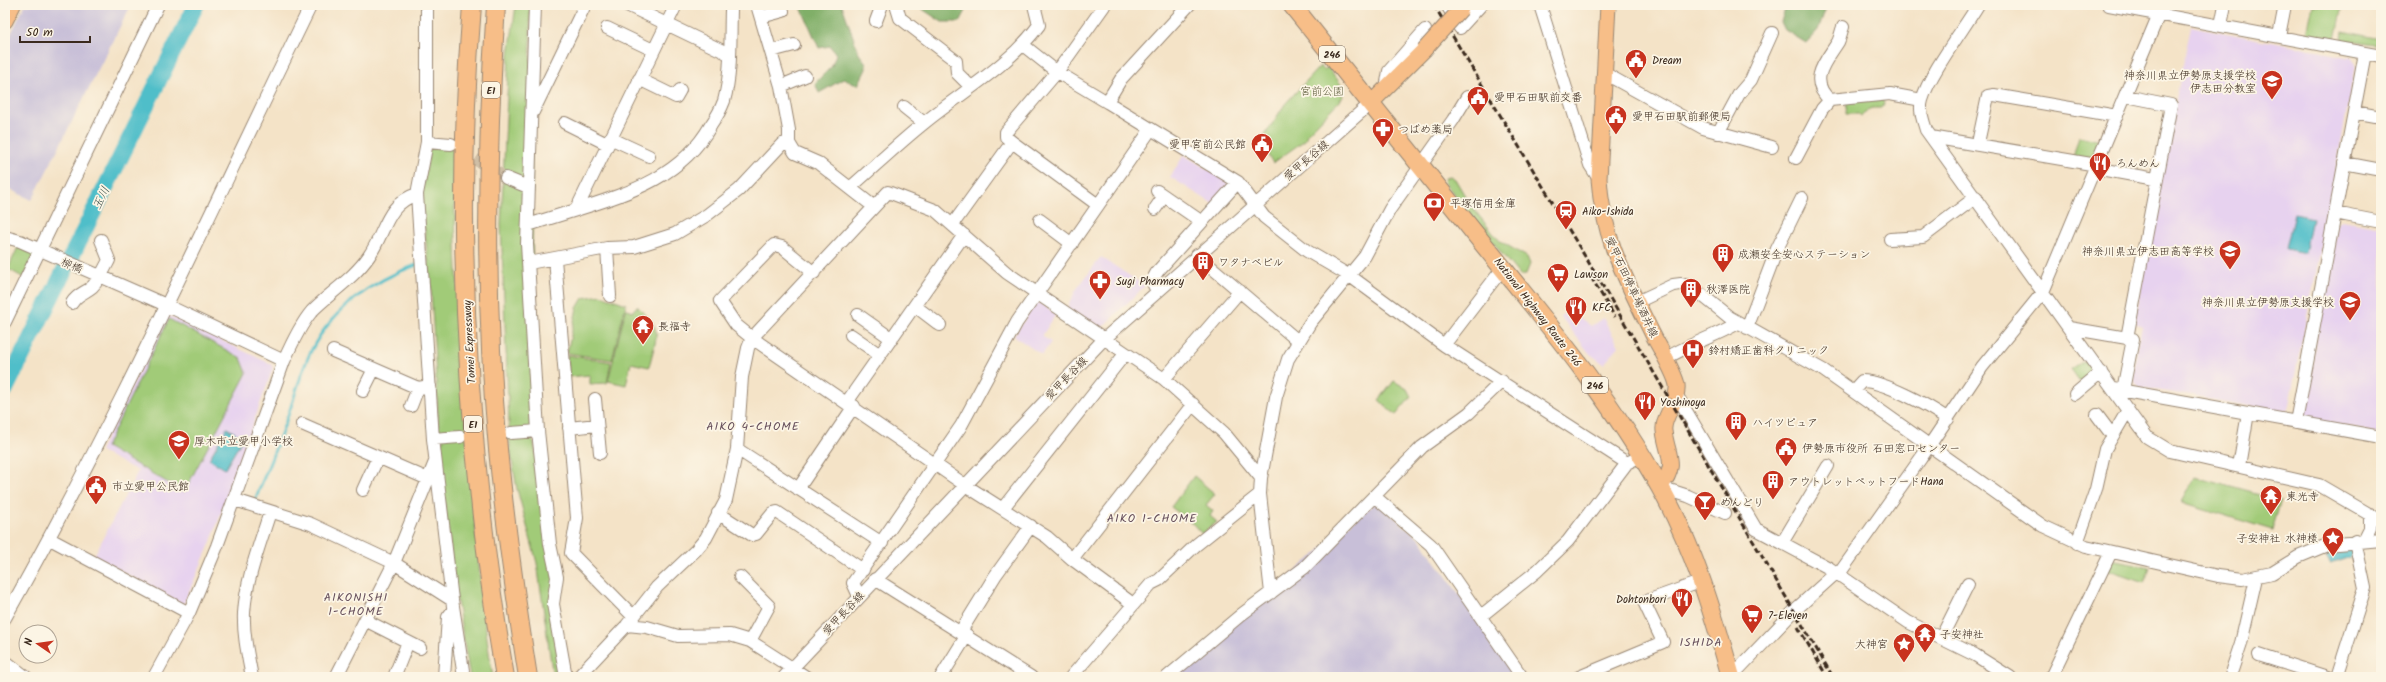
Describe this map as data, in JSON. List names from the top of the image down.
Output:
{
  "streets": {
    "highway": [
      "246",
      "E1",
      "National Highway Route 246",
      "Tomei Expressway"
    ],
    "main road": ["愛甲石田停車場酒井線"],
    "street": ["愛甲長谷線", "柳橋"]
  },
  "crossings": [
    ["愛甲長谷線", "National Highway Route 246"]
  ],
  "districts": [
    "AIKO 4-CHOME",
    "AIKO 1-CHOME",
    "AIKONISHI 1-CHOME",
    "ISHIDA"
  ],
  "water": ["玉川"],
  "parks": ["宮前公園"],
  "places": {
    "public building": [
      "Dream",
      "愛甲石田駅前交番",
      "愛甲石田駅前郵便局",
      "愛甲宮前公民館",
      "伊勢原市役所 石田窓口センター",
      "市立愛甲公民館"
    ],
    "school or university": [
      "神奈川県立伊勢原支援学校 伊志田分教室",
      "神奈川県立伊志田高等学校",
      "神奈川県立伊勢原支援学校",
      "厚木市立愛甲小学校"
    ],
    "pharmacy": ["つばめ薬局", "Sugi Pharmacy"],
    "restaurant": [
      "ろんめん",
      "KFC",
      "Yoshinoya",
      "Dohtonbori"
    ],
    "bank": ["平塚信用金庫"],
    "station": ["Aiko-Ishida"],
    "building": [
      "成瀬安全安心ステーション",
      "ワタナベビル",
      "秋澤医院",
      "ハイツピュア",
      "アウトレットペットフードHana"
    ],
    "supermarket": ["Lawson", "7-Eleven"],
    "temple": ["長福寺", "東光寺", "子安神社"],
    "hospital": ["鈴村矯正歯科クリニック"],
    "bar": ["めんどり"],
    "place": ["子安神社 水神様", "大神宮"]
  },
  "scale_bar": "50 m",
  "north": "left"
}
